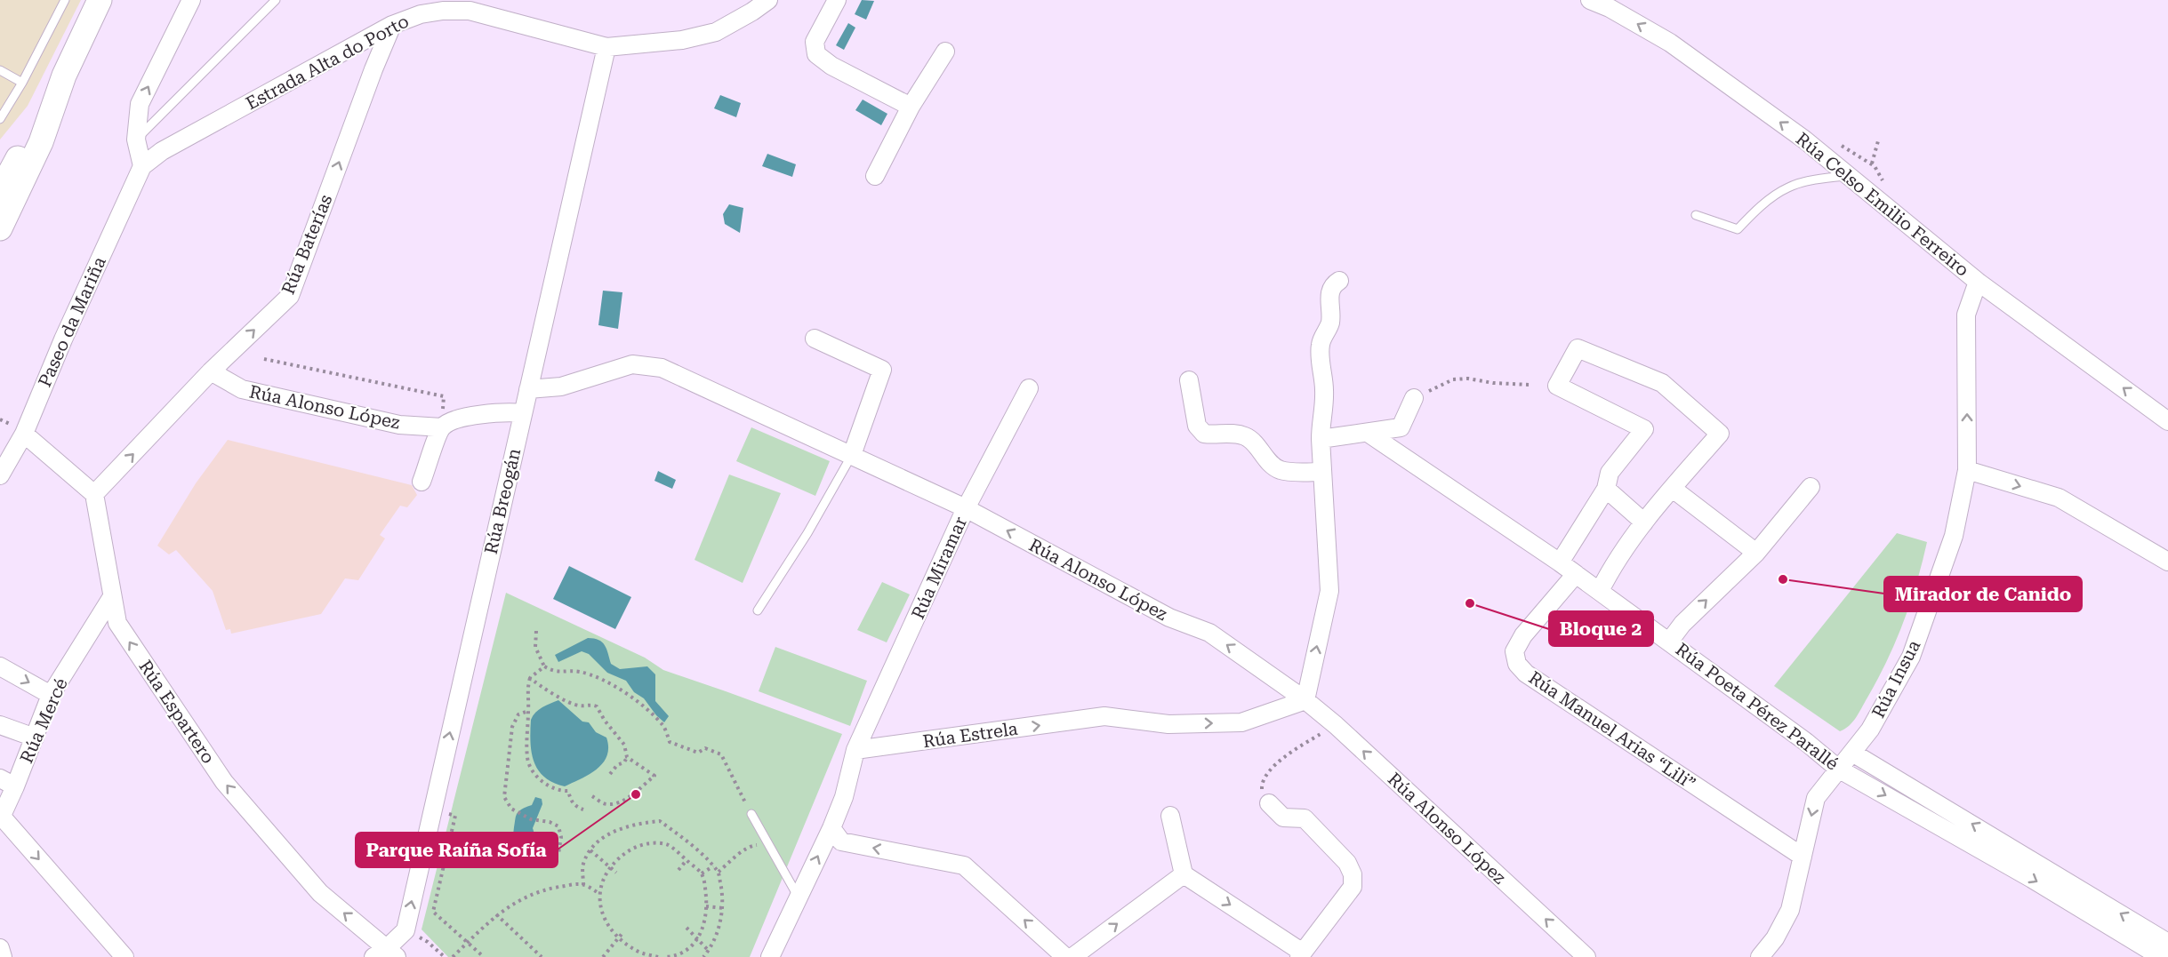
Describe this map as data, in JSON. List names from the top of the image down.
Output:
{
  "streets": {
    "street": [
      "Estrada Alta do Porto",
      "Rúa Celso Emilio Ferreiro",
      "Rúa Baterías",
      "Paseo da Mariña",
      "Rúa Alonso López",
      "Rúa Breogán",
      "Rúa Miramar",
      "Rúa Insua",
      "Rúa Poeta Pérez Parallé",
      "Rúa Espartero",
      "Rúa Mercé",
      "Rúa Manuel Arias “Lili”",
      "Rúa Estrela"
    ]
  },
  "crossings": [
    ["Estrada Alta do Porto", "Rúa Baterías"],
    ["Estrada Alta do Porto", "Paseo da Mariña"],
    ["Estrada Alta do Porto", "Rúa Breogán"],
    ["Rúa Celso Emilio Ferreiro", "Rúa Insua"],
    ["Rúa Baterías", "Rúa Alonso López"],
    ["Rúa Baterías", "Rúa Espartero"],
    ["Rúa Alonso López", "Rúa Breogán"],
    ["Rúa Alonso López", "Rúa Miramar"],
    ["Rúa Alonso López", "Rúa Estrela"],
    ["Rúa Breogán", "Rúa Espartero"],
    ["Rúa Miramar", "Rúa Estrela"],
    ["Rúa Insua", "Rúa Poeta Pérez Parallé"],
    ["Rúa Insua", "Rúa Manuel Arias “Lili”"],
    ["Rúa Poeta Pérez Parallé", "Rúa Manuel Arias “Lili”"],
    ["Rúa Espartero", "Rúa Mercé"]
  ],
  "one_way": [
    "Rúa Celso Emilio Ferreiro",
    "Rúa Baterías",
    "Rúa Alonso López",
    "Rúa Breogán",
    "Rúa Espartero",
    "Rúa Estrela"
  ],
  "places": ["Mirador de Canido", "Bloque 2", "Parque Raíña Sofía"]
}
